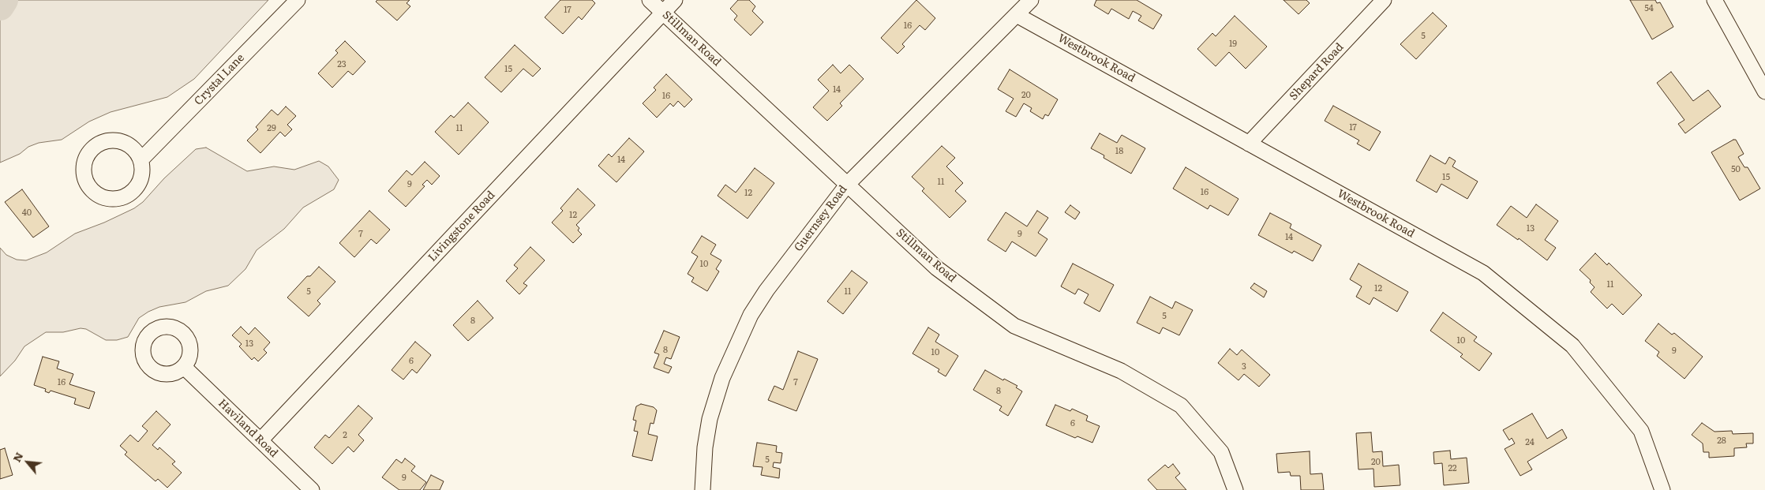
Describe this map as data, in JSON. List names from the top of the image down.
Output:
{
  "streets": {
    "street": [
      "Stillman Road",
      "Westbrook Road",
      "Shepard Road",
      "Crystal Lane",
      "Guernsey Road",
      "Livingstone Road",
      "Haviland Road"
    ]
  },
  "crossings": [
    ["Stillman Road", "Guernsey Road"],
    ["Stillman Road", "Livingstone Road"],
    ["Westbrook Road", "Shepard Road"],
    ["Westbrook Road", "Guernsey Road"],
    ["Livingstone Road", "Haviland Road"]
  ],
  "house_numbers": [
    "54",
    "17",
    "16",
    "5",
    "19",
    "23",
    "15",
    "14",
    "20",
    "16",
    "17",
    "29",
    "11",
    "18",
    "14",
    "50",
    "15",
    "11",
    "9",
    "16",
    "12",
    "40",
    "12",
    "13",
    "7",
    "9",
    "14",
    "10",
    "11",
    "12",
    "5",
    "11",
    "5",
    "8",
    "10",
    "13",
    "8",
    "9",
    "10",
    "6",
    "3",
    "16",
    "7",
    "8",
    "6",
    "2",
    "28",
    "24",
    "5",
    "20",
    "22",
    "9"
  ],
  "north": "top left"
}
